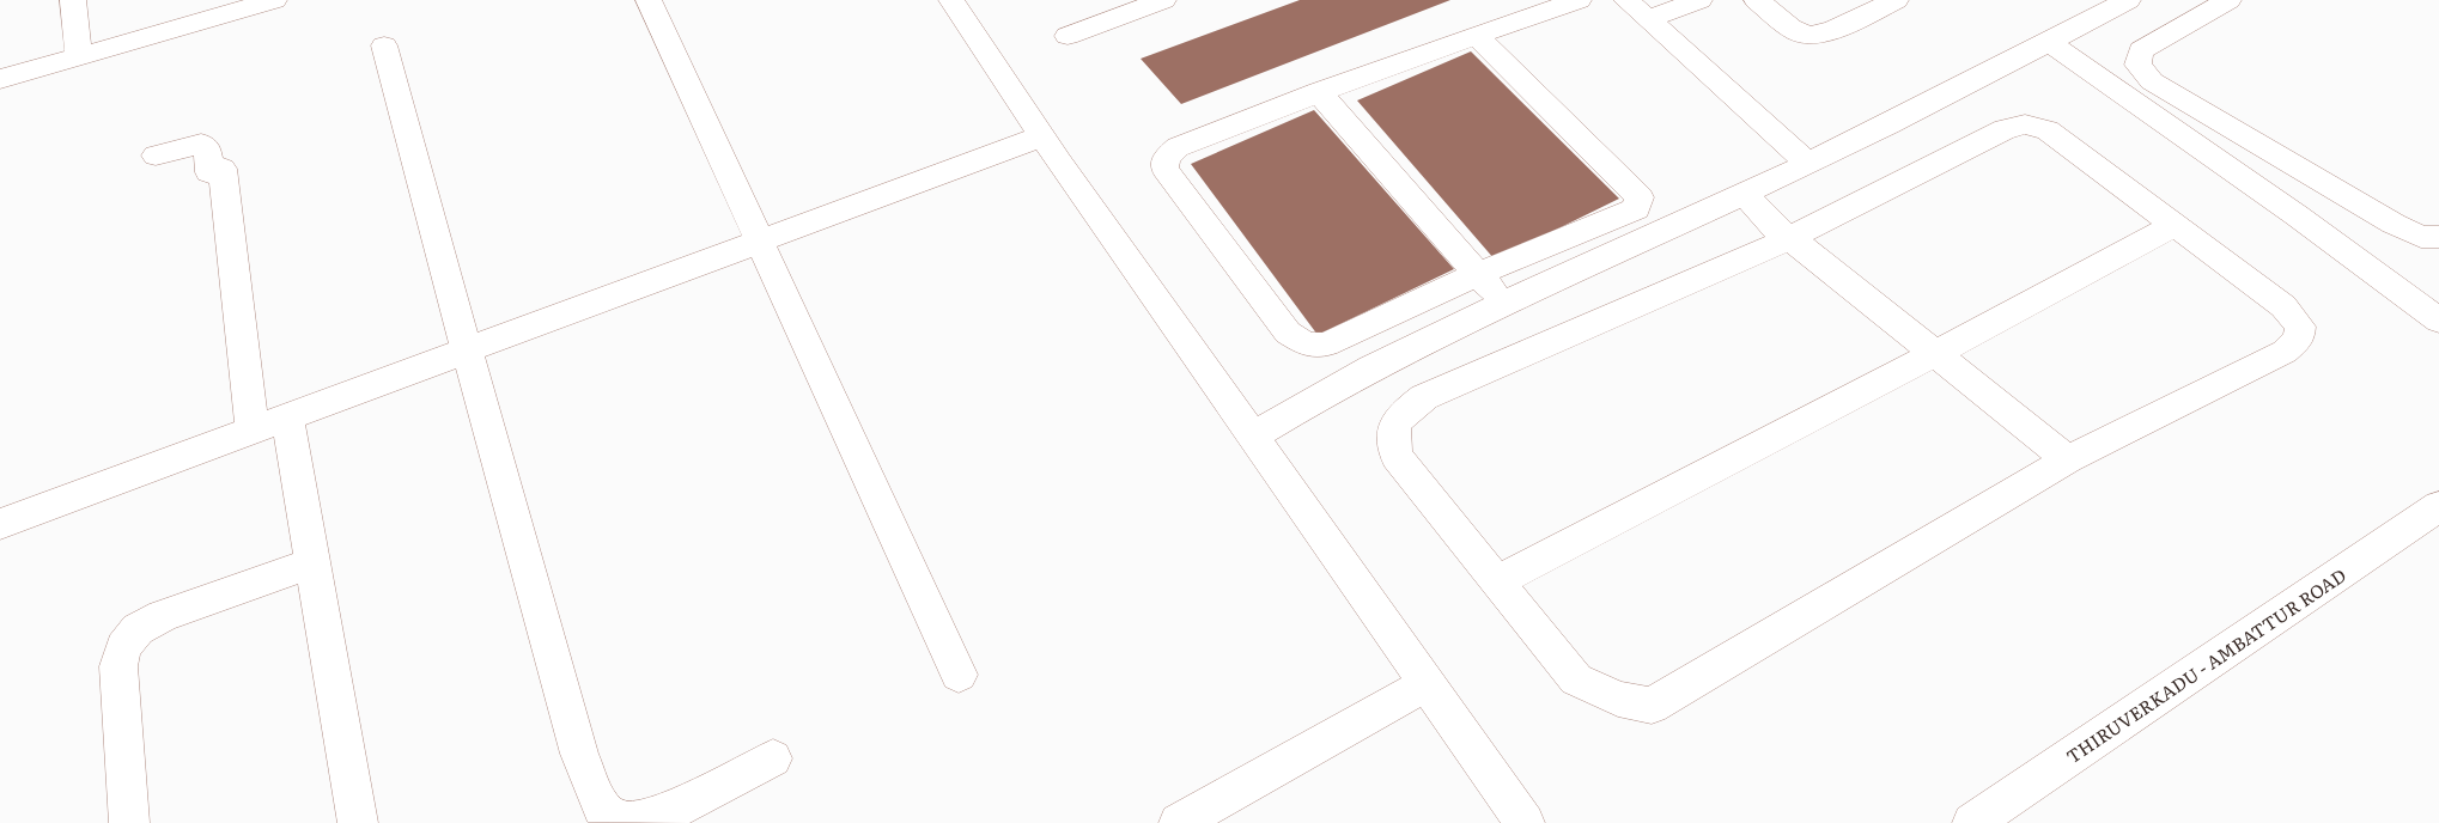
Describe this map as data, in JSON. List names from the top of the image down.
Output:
{
  "streets": {
    "street": ["THIRUVERKADU - AMBATTUR ROAD"]
  }
}
